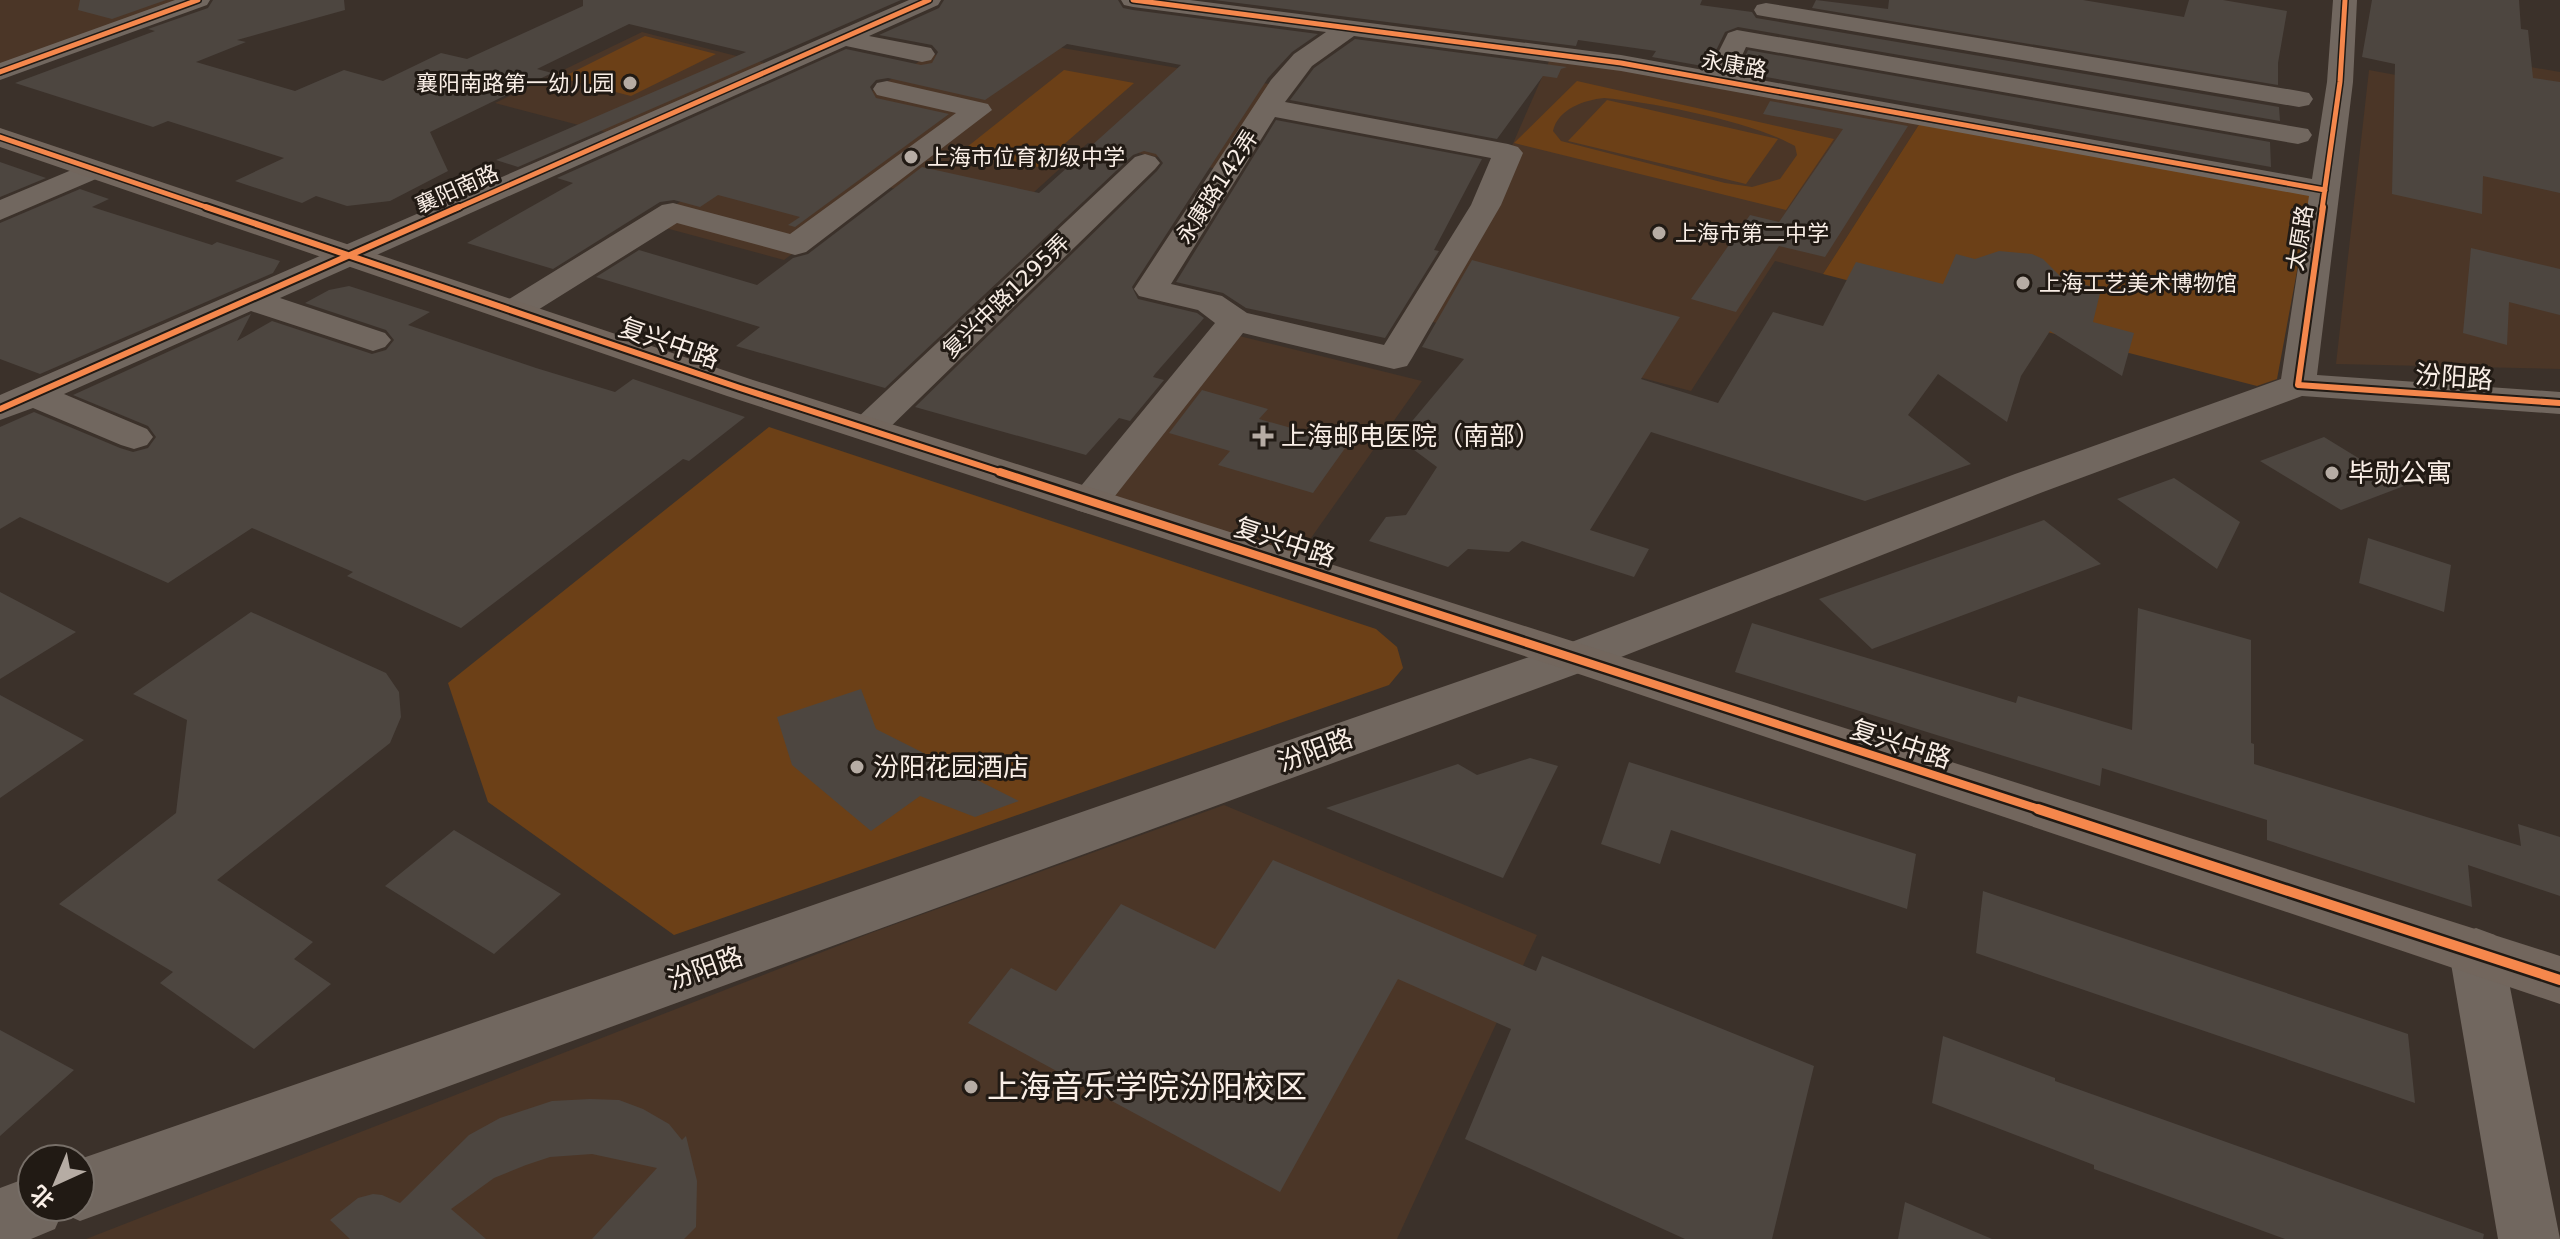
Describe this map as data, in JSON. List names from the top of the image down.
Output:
{
  "streets": {
    "main road": ["复兴中路"],
    "street": [
      "永康路",
      "永康路142弄",
      "襄阳南路",
      "太原路",
      "复兴中路1295弄",
      "汾阳路"
    ]
  },
  "crossings": [
    ["永康路", "永康路142弄"],
    ["永康路", "太原路"],
    ["襄阳南路", "复兴中路"],
    ["太原路", "汾阳路"],
    ["复兴中路1295弄", "复兴中路"],
    ["复兴中路", "汾阳路"]
  ],
  "places": {
    "other": [
      "襄阳南路第一幼儿园",
      "上海市位育初级中学",
      "上海市第二中学",
      "上海工艺美术博物馆",
      "毕勋公寓",
      "汾阳花园酒店",
      "上海音乐学院汾阳校区"
    ],
    "health": ["上海邮电医院（南部）"]
  },
  "north": "bottom left"
}
